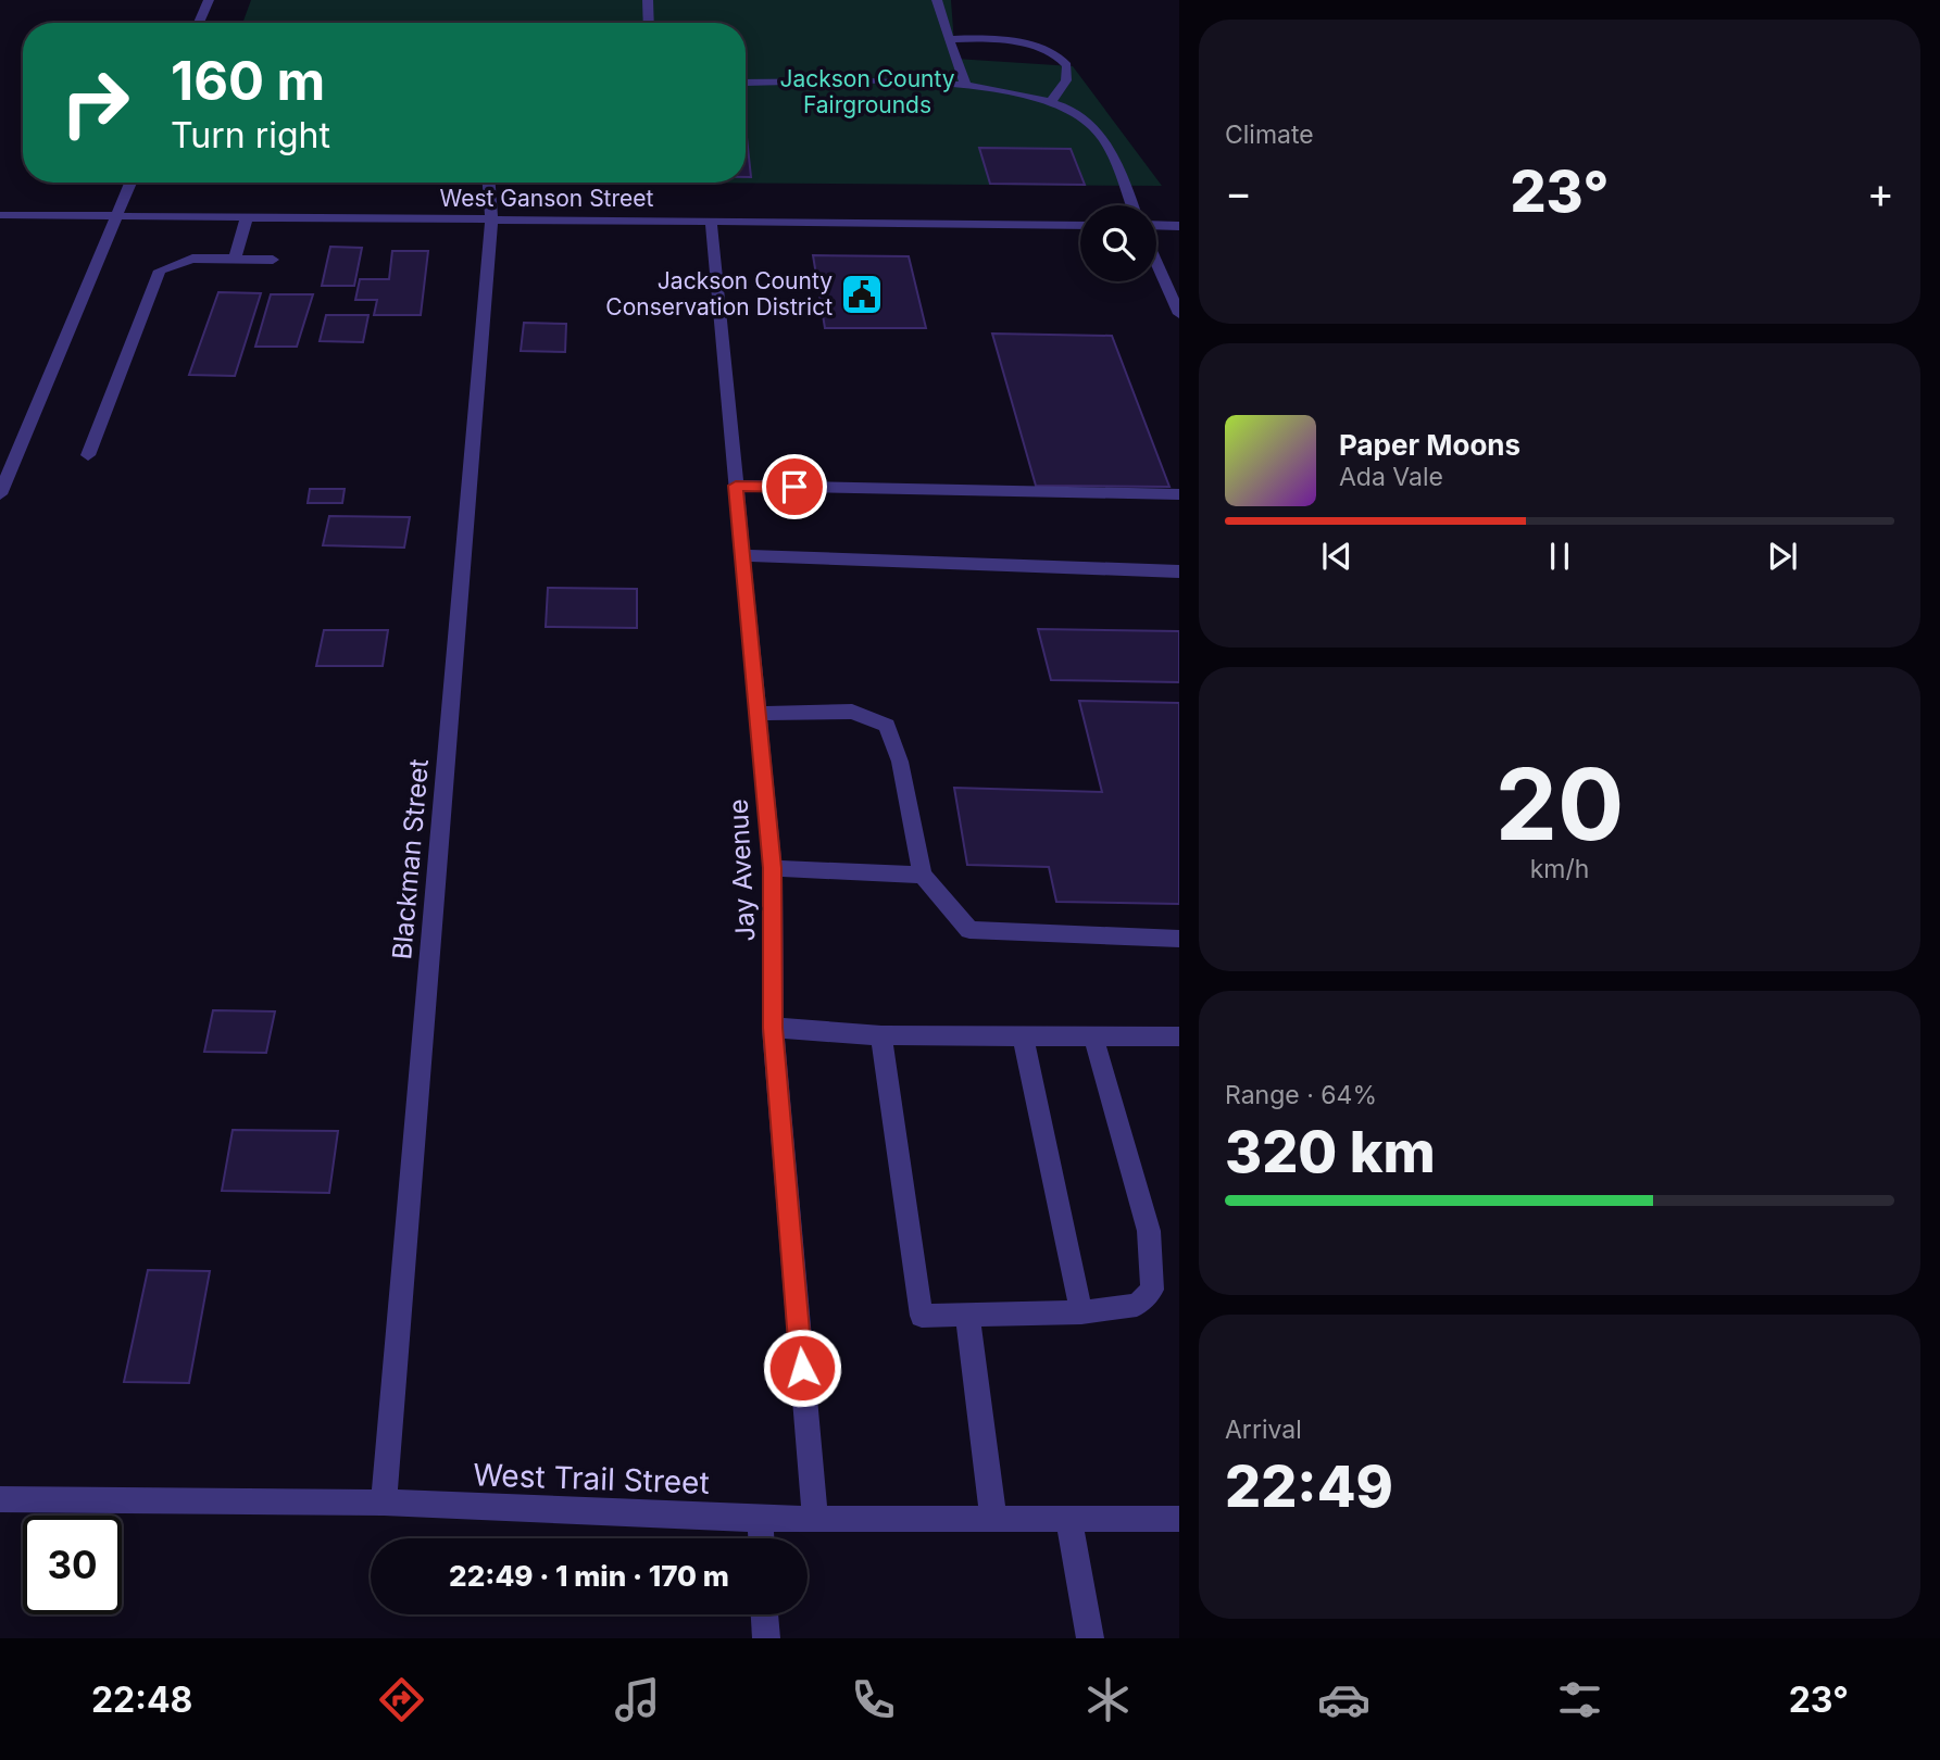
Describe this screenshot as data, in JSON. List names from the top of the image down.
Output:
{
  "streets": {
    "street": [
      "West Ganson Street",
      "Blackman Street",
      "Jay Avenue",
      "West Trail Street"
    ]
  },
  "crossings": [
    ["West Ganson Street", "Blackman Street"],
    ["West Ganson Street", "Jay Avenue"],
    ["Blackman Street", "West Trail Street"],
    ["Jay Avenue", "West Trail Street"]
  ],
  "parks": ["Jackson County Fairgrounds"],
  "places": {
    "public building": ["Jackson County Conservation District"]
  },
  "page": {
    "tile": [
      "Climate",
      ["20", "km/h"],
      ["Range · 64%", "320 km"],
      ["Arrival", "22:49"]
    ],
    "turn": ["160 m", "Turn right"],
    "heat": ["−", "23°", "+"],
    "song": ["Paper Moons", "Ada Vale"],
    "limit": "30",
    "trip": "22:49 · 1 min · 170 m",
    "tabs": ["22:48", "23°"]
  }
}
